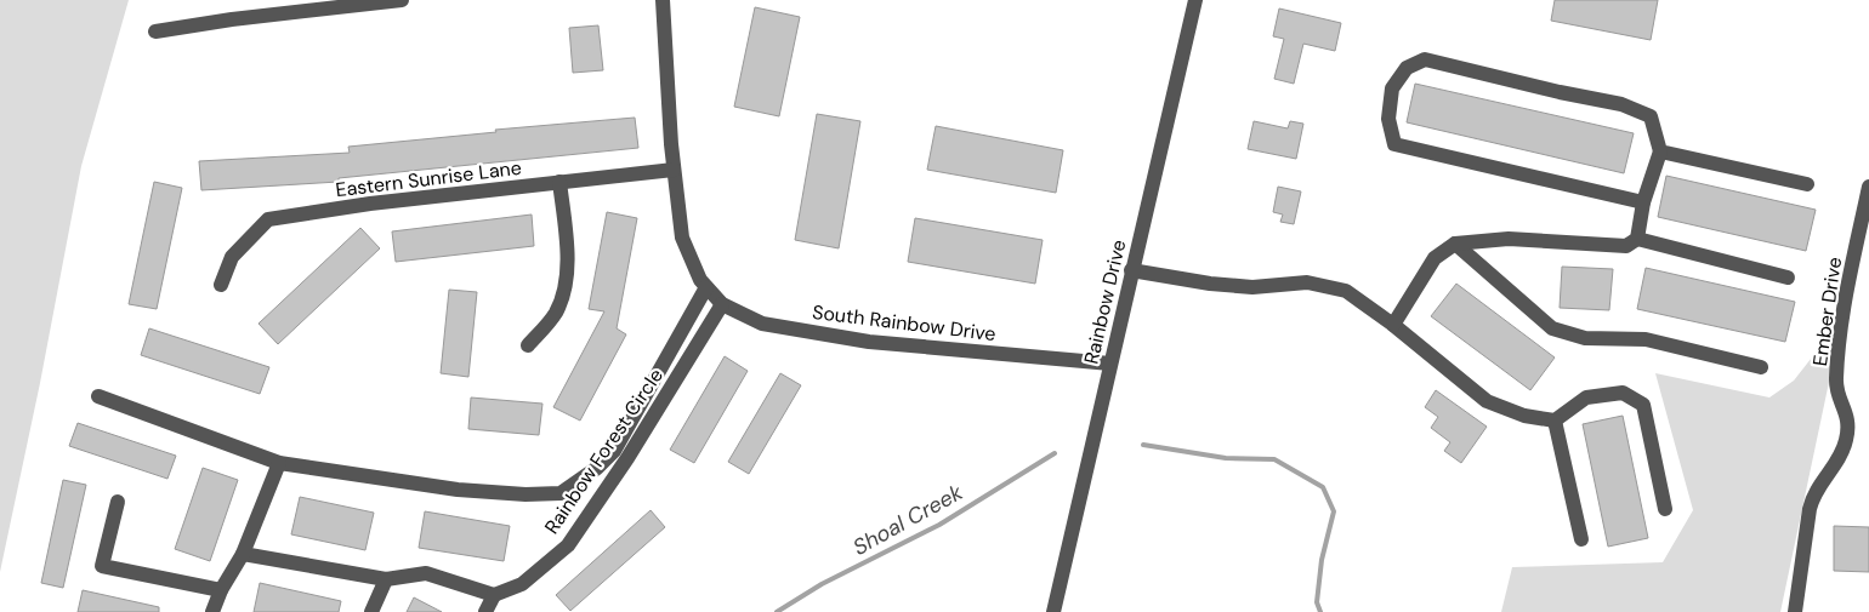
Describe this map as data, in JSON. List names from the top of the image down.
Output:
{
  "streets": {
    "street": [
      "Eastern Sunrise Lane",
      "Rainbow Drive",
      "Ember Drive",
      "South Rainbow Drive",
      "Rainbow Forest Circle"
    ]
  },
  "crossings": [
    ["Eastern Sunrise Lane", "South Rainbow Drive"],
    ["Rainbow Drive", "South Rainbow Drive"],
    ["South Rainbow Drive", "Rainbow Forest Circle"]
  ],
  "water": ["Shoal Creek"]
}
